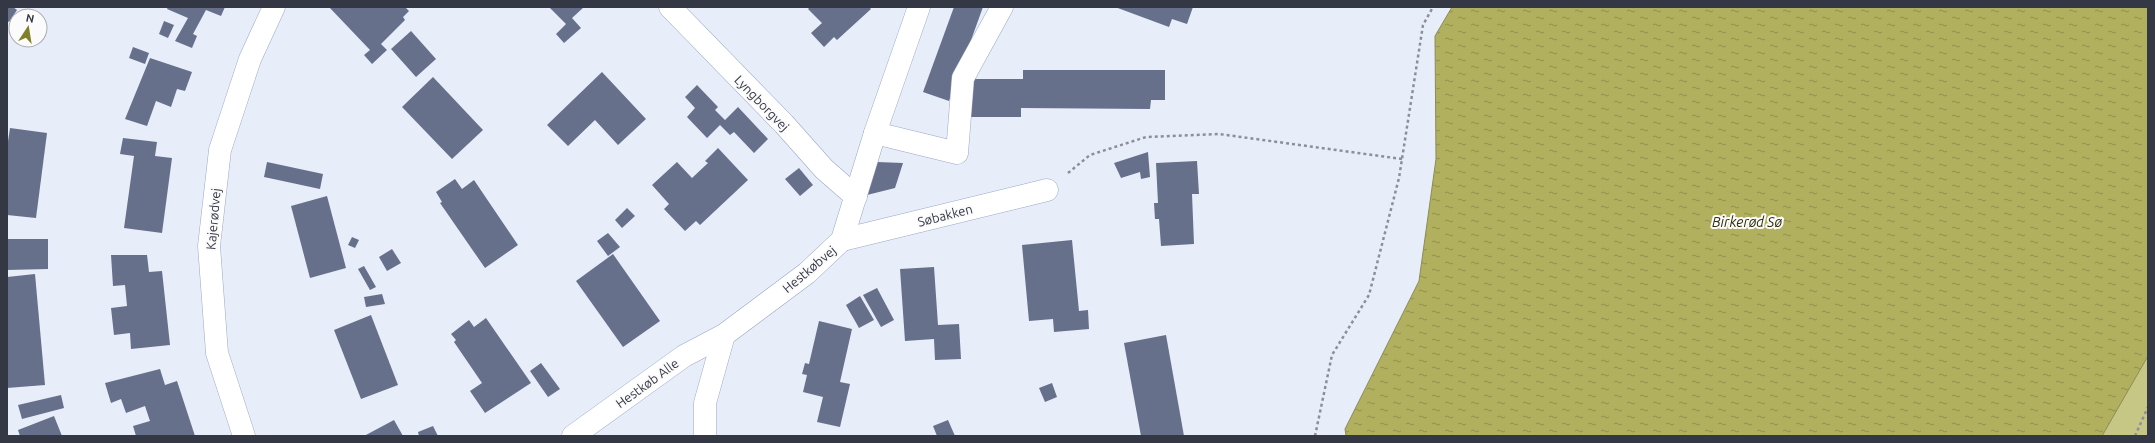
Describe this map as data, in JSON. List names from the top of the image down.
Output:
{
  "streets": {
    "street": [
      "Lyngborgvej",
      "Søbakken",
      "Kajerødvej",
      "Hestkøbvej",
      "Hestkøb Alle"
    ]
  },
  "crossings": [
    ["Lyngborgvej", "Hestkøbvej"],
    ["Søbakken", "Hestkøbvej"],
    ["Hestkøbvej", "Hestkøb Alle"]
  ],
  "water": ["Birkerød Sø"],
  "north": "top"
}
